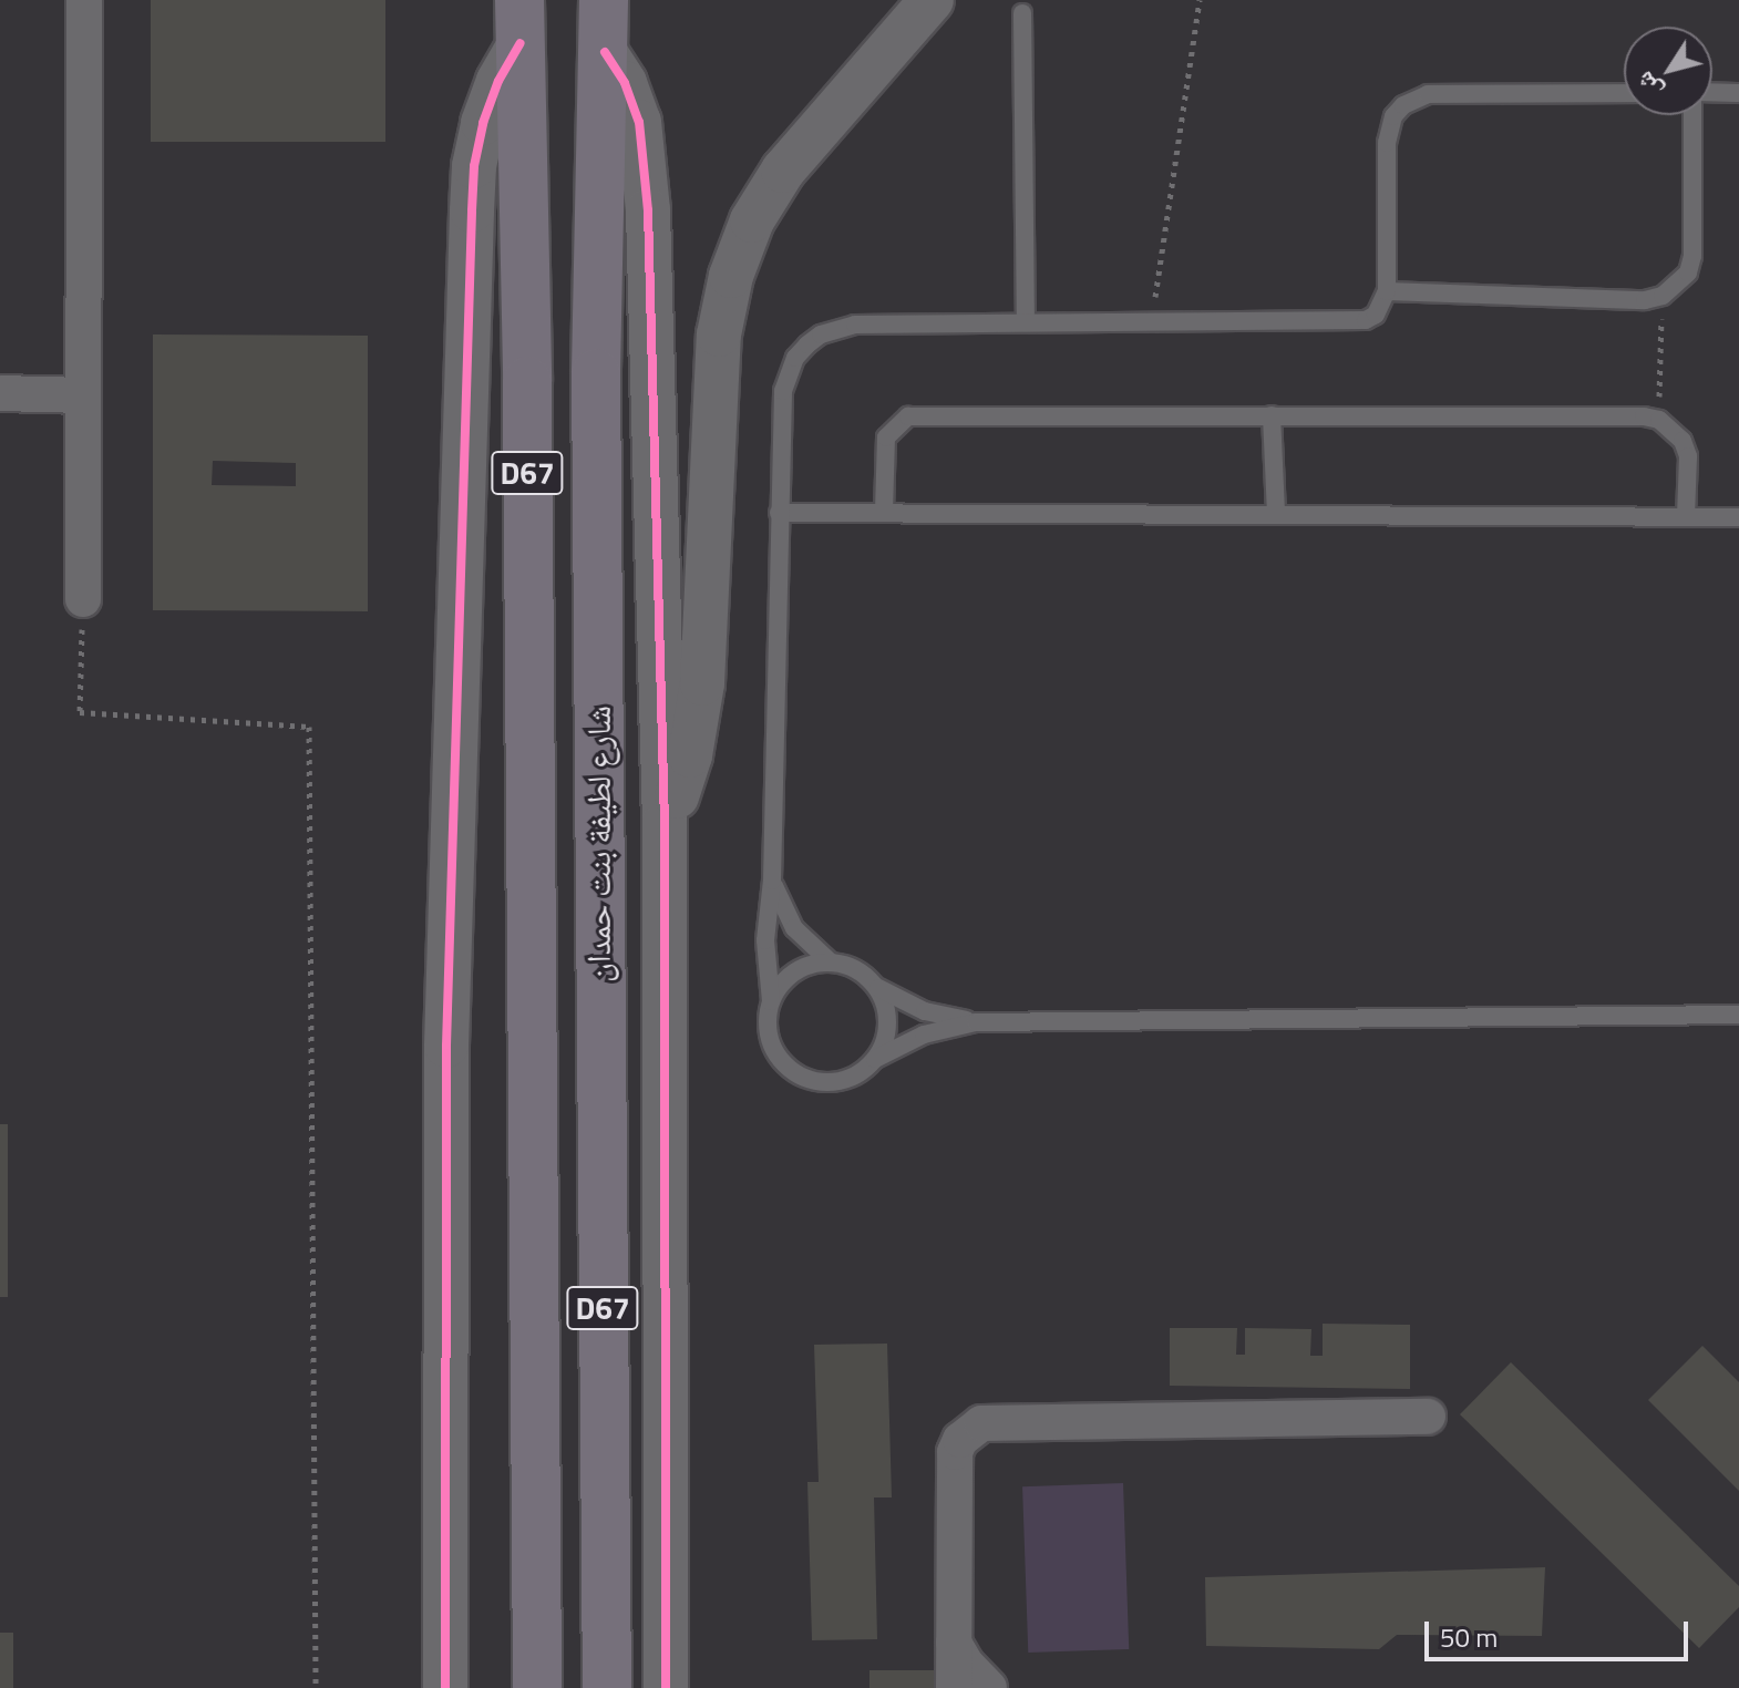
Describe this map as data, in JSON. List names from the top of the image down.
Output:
{
  "streets": {
    "main road": ["D67", "شارع لطيفة بنت حمدان"]
  },
  "scale_bar": "50 m",
  "north": "bottom left"
}
